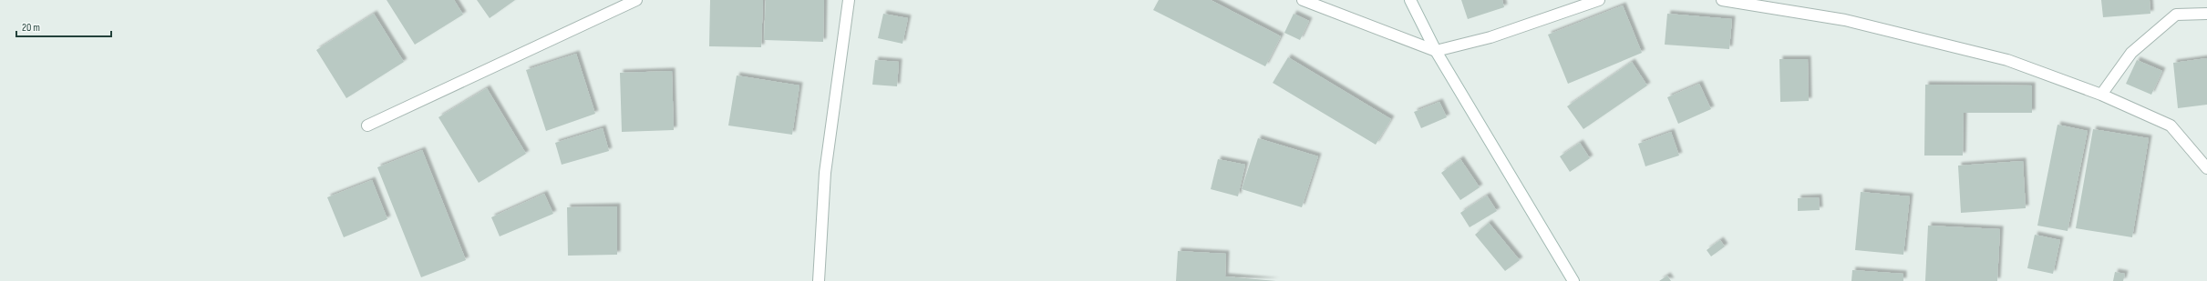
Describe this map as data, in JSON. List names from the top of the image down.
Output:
{
  "scale_bar": "20 m"
}
